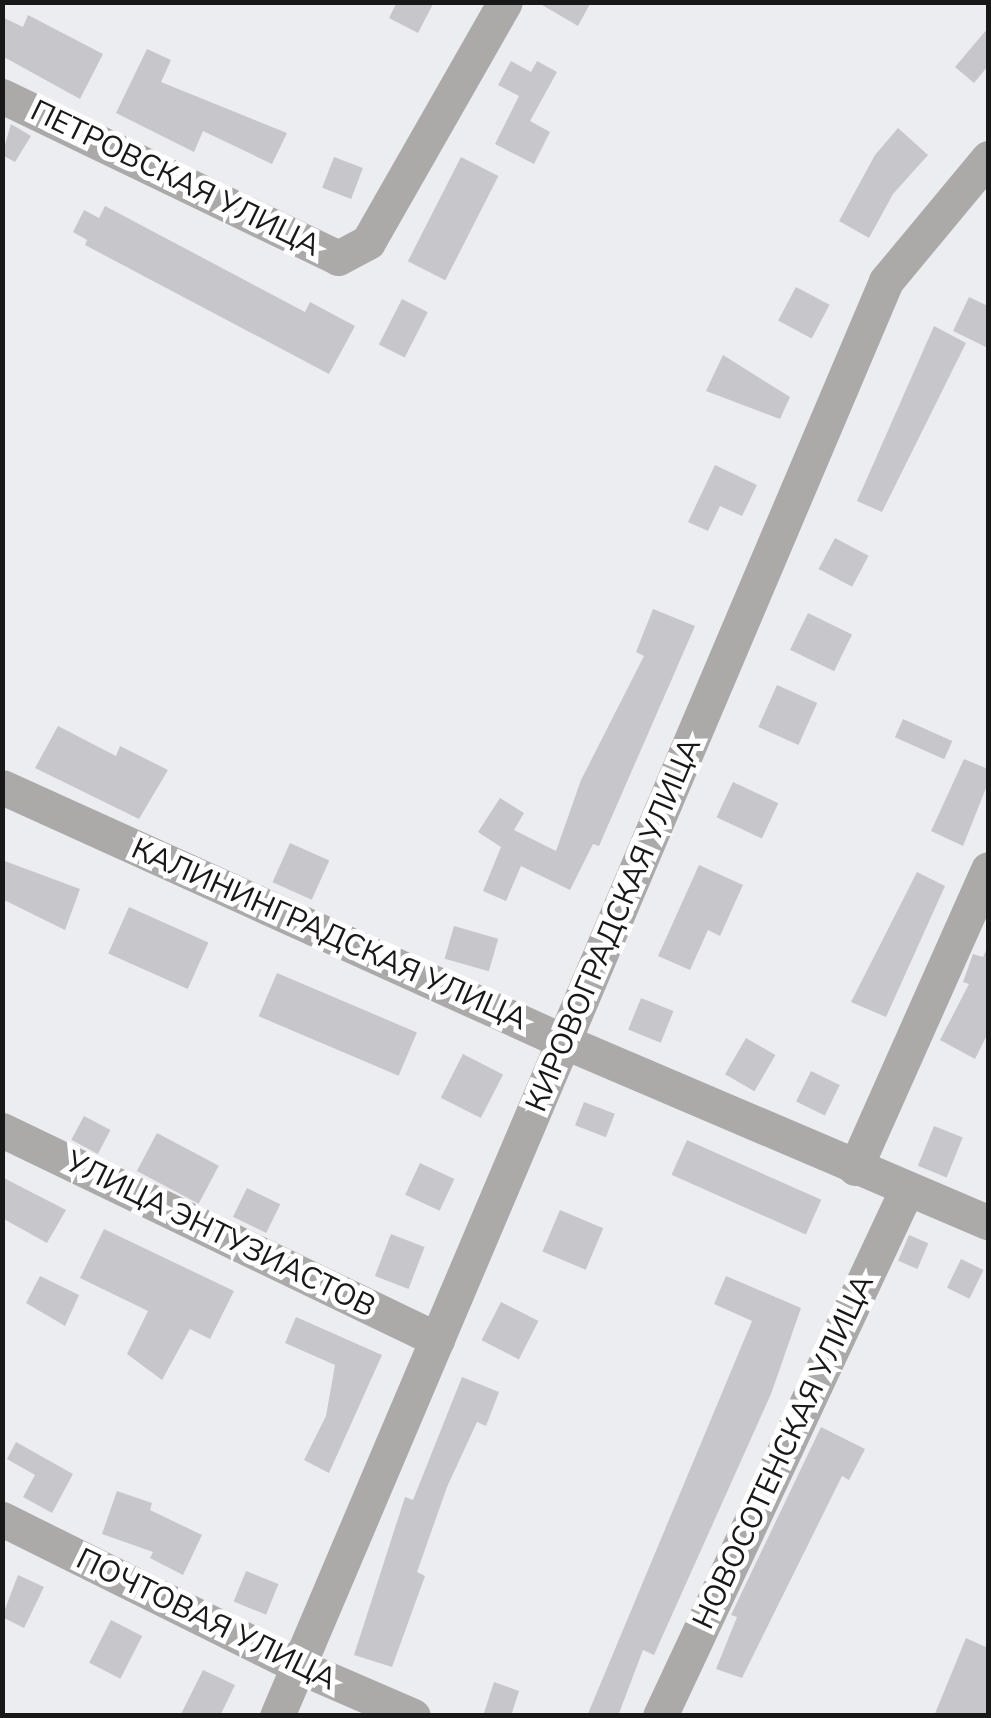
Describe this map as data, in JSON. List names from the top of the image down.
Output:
{
  "streets": {
    "street": [
      "ПЕТРОВСКАЯ УЛИЦА",
      "КИРОВОГРАДСКАЯ УЛИЦА",
      "КАЛИНИНГРАДСКАЯ УЛИЦА",
      "УЛИЦА ЭНТУЗИАСТОВ",
      "НОВОСОТЕНСКАЯ УЛИЦА",
      "ПОЧТОВАЯ УЛИЦА"
    ]
  },
  "crossings": [
    ["КИРОВОГРАДСКАЯ УЛИЦА", "КАЛИНИНГРАДСКАЯ УЛИЦА"],
    ["КИРОВОГРАДСКАЯ УЛИЦА", "УЛИЦА ЭНТУЗИАСТОВ"],
    ["КИРОВОГРАДСКАЯ УЛИЦА", "ПОЧТОВАЯ УЛИЦА"],
    ["КАЛИНИНГРАДСКАЯ УЛИЦА", "НОВОСОТЕНСКАЯ УЛИЦА"]
  ]
}
